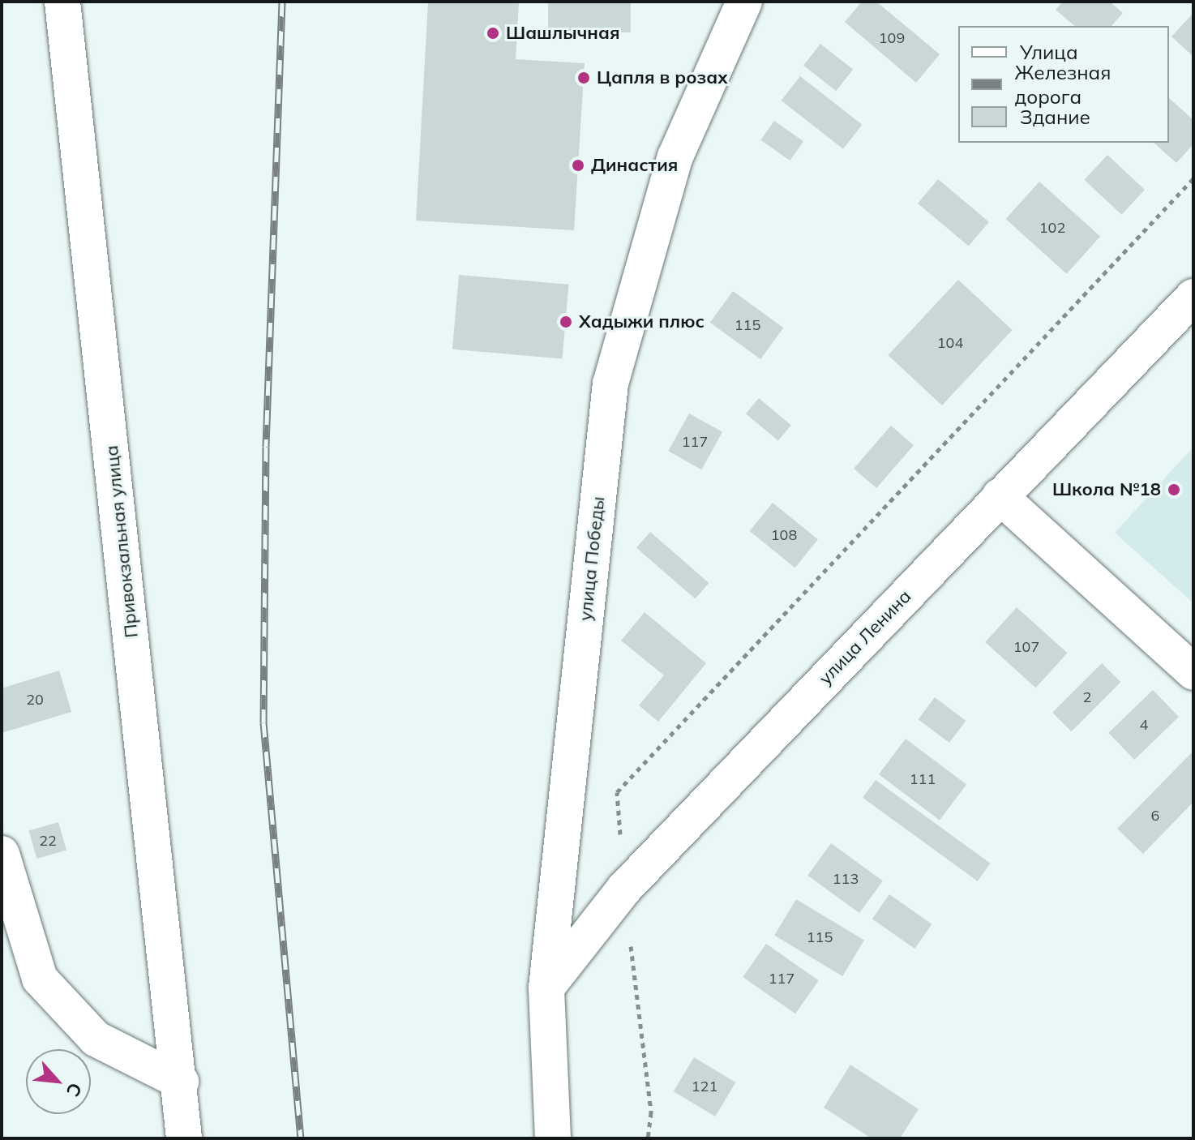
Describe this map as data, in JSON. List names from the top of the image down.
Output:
{
  "streets": {
    "street": ["Привокзальная улица", "улица Победы", "улица Ленина"]
  },
  "crossings": [
    ["улица Победы", "улица Ленина"]
  ],
  "places": [
    "Шашлычная",
    "Цапля в розах",
    "Династия",
    "Хадыжи плюс",
    "Школа №18"
  ],
  "house_numbers": [
    "109",
    "102",
    "115",
    "104",
    "117",
    "108",
    "107",
    "2",
    "20",
    "4",
    "111",
    "6",
    "22",
    "113",
    "115",
    "117",
    "121"
  ],
  "legend": ["Улица", "Железная дорога", "Здание"],
  "north": "bottom right"
}
